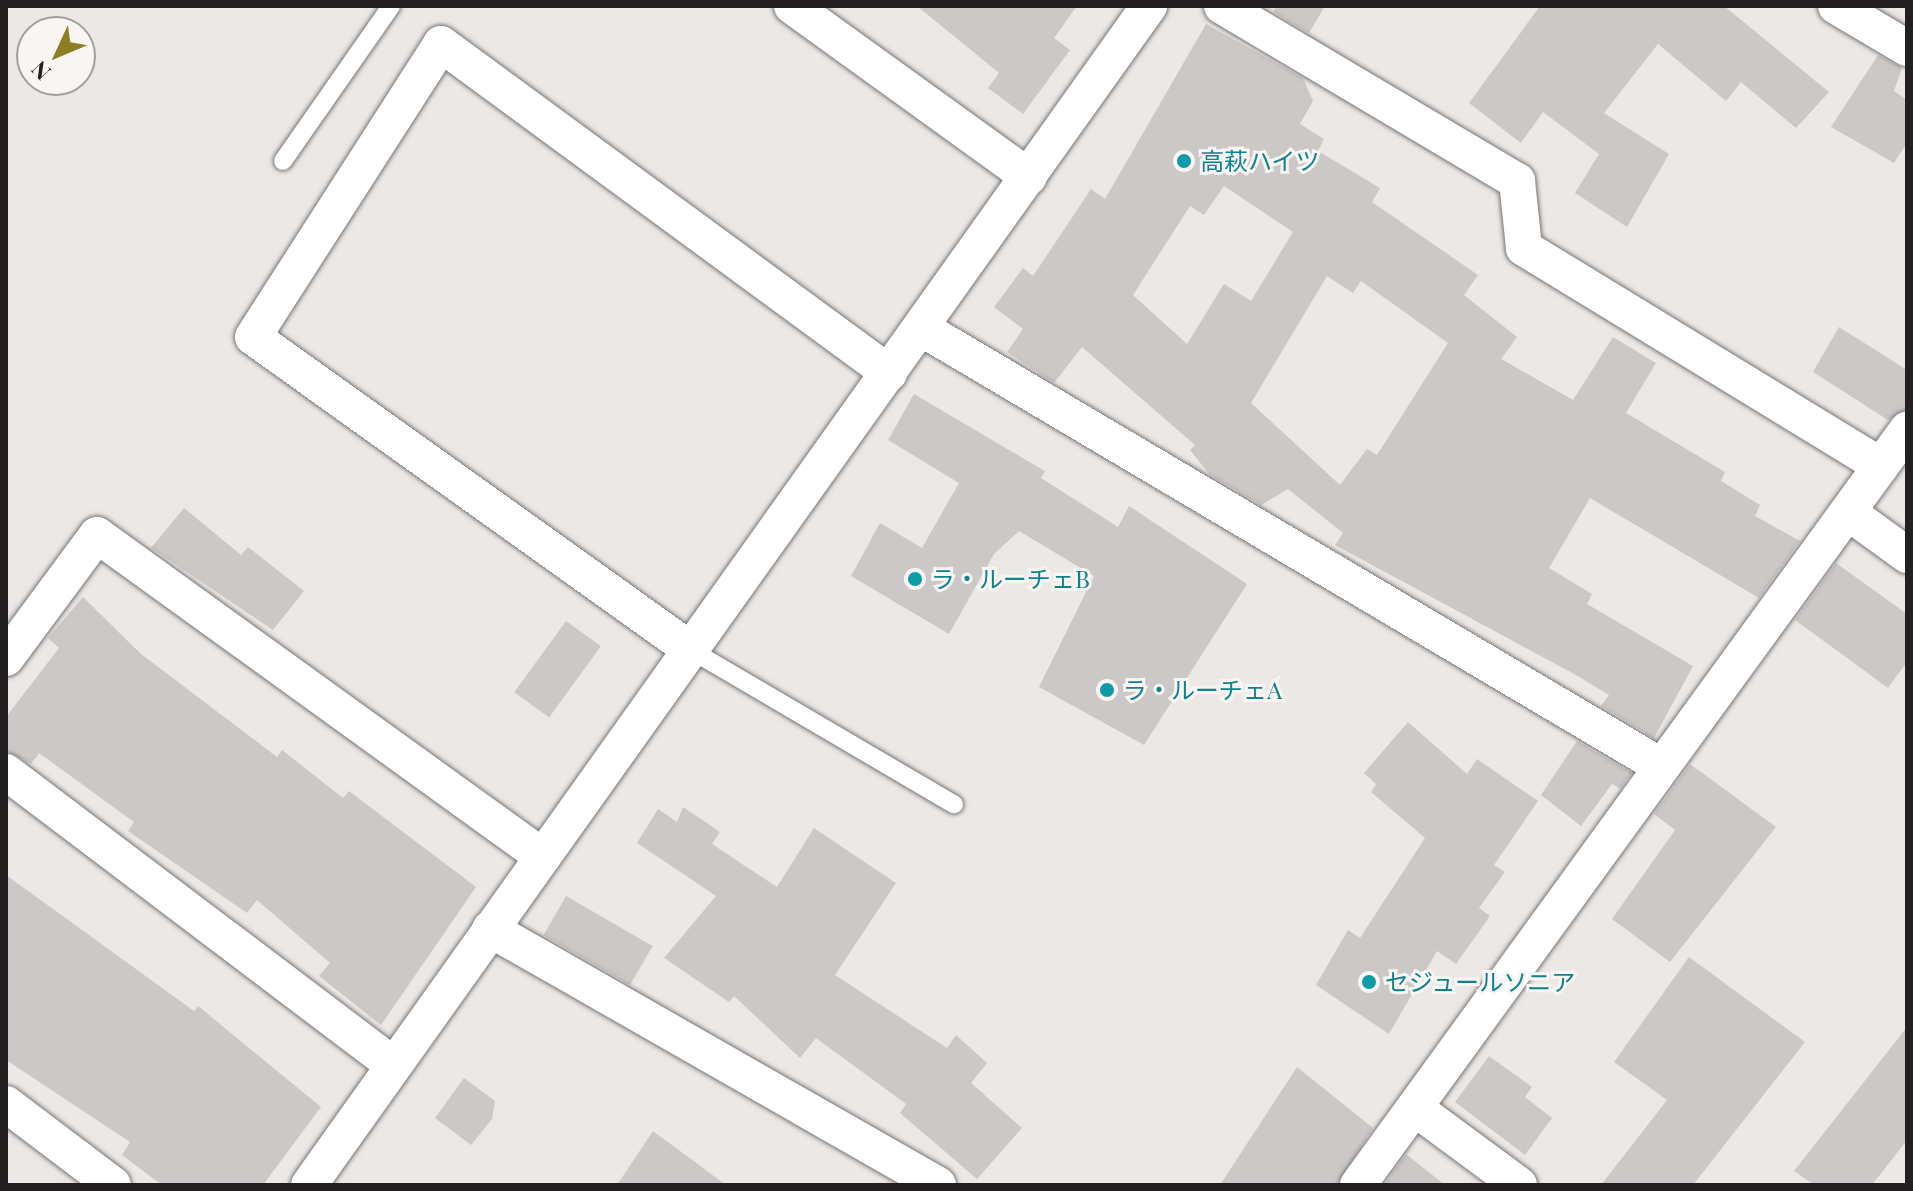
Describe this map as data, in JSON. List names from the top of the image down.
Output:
{
  "places": [
    "高萩ハイツ",
    "ラ・ルーチェB",
    "ラ・ルーチェA",
    "セジュールソニア"
  ],
  "north": "bottom left"
}
